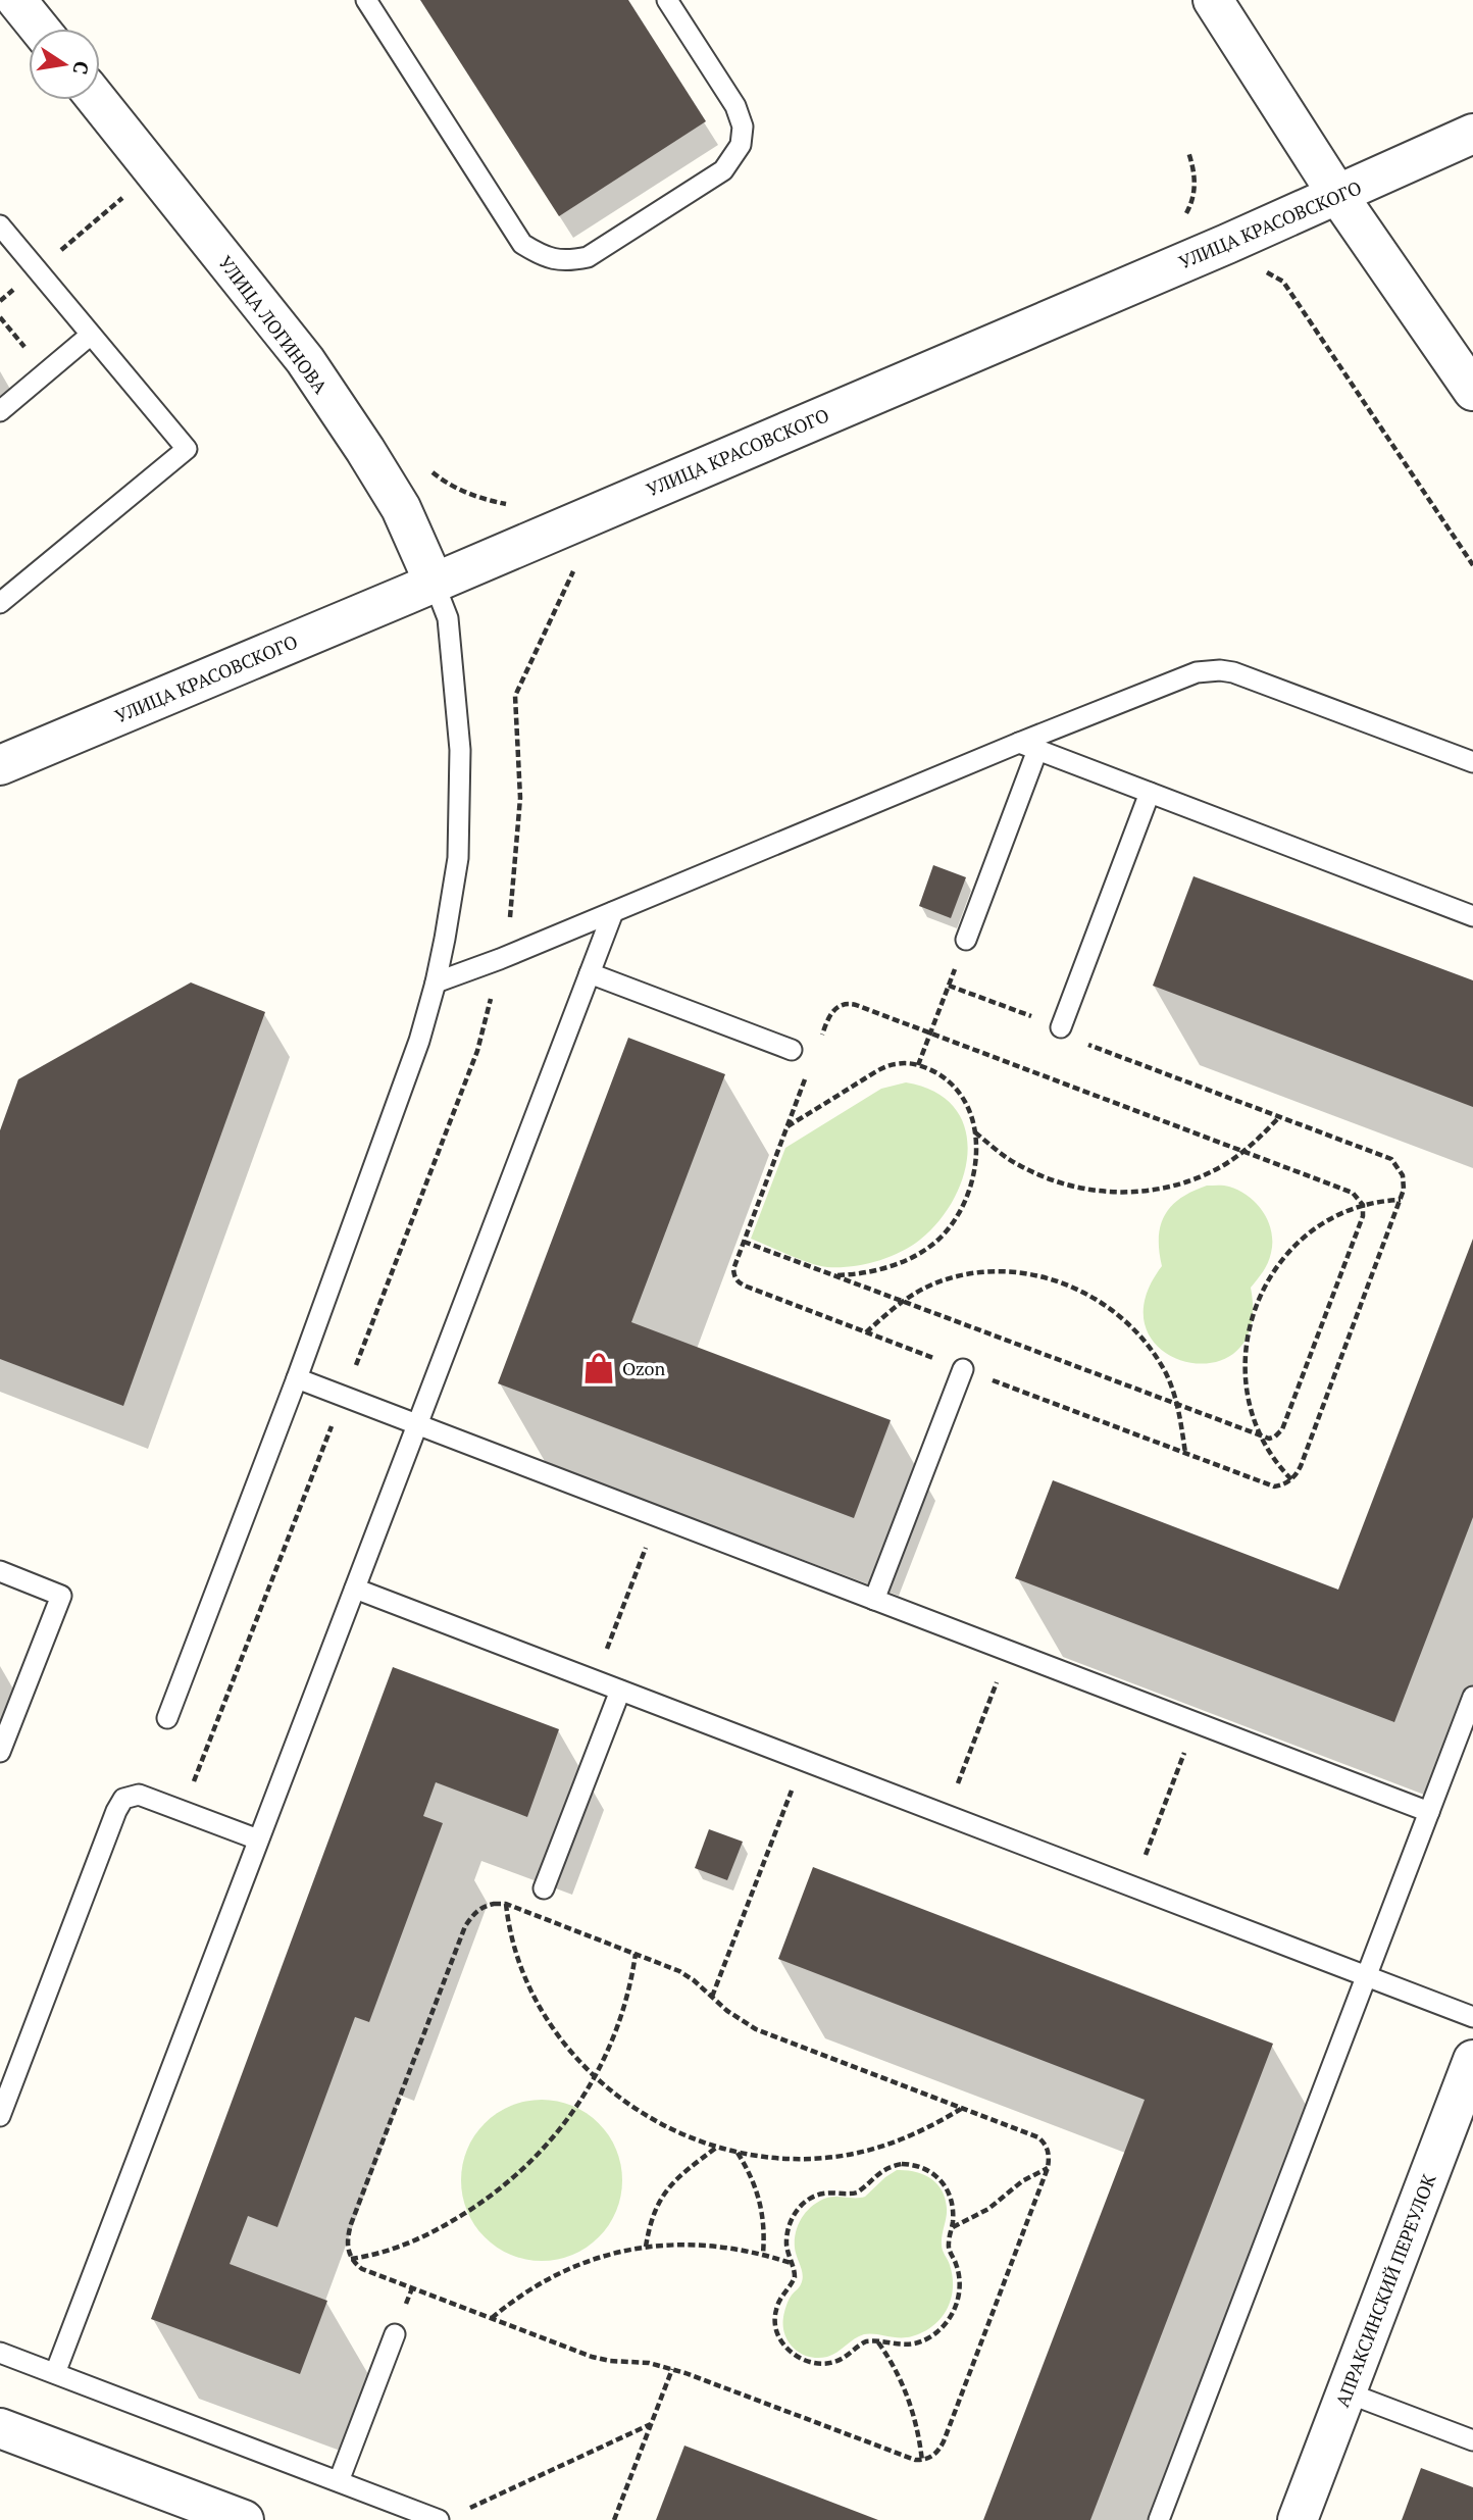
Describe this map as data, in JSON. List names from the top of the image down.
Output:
{
  "streets": {
    "street": ["УЛИЦА КРАСОВСКОГО", "УЛИЦА ЛОГИНОВА", "АПРАКСИНСКИЙ ПЕРЕУЛОК"]
  },
  "crossings": [
    ["УЛИЦА КРАСОВСКОГО", "УЛИЦА ЛОГИНОВА"]
  ],
  "places": {
    "shop": ["Ozon"]
  },
  "north": "right"
}
